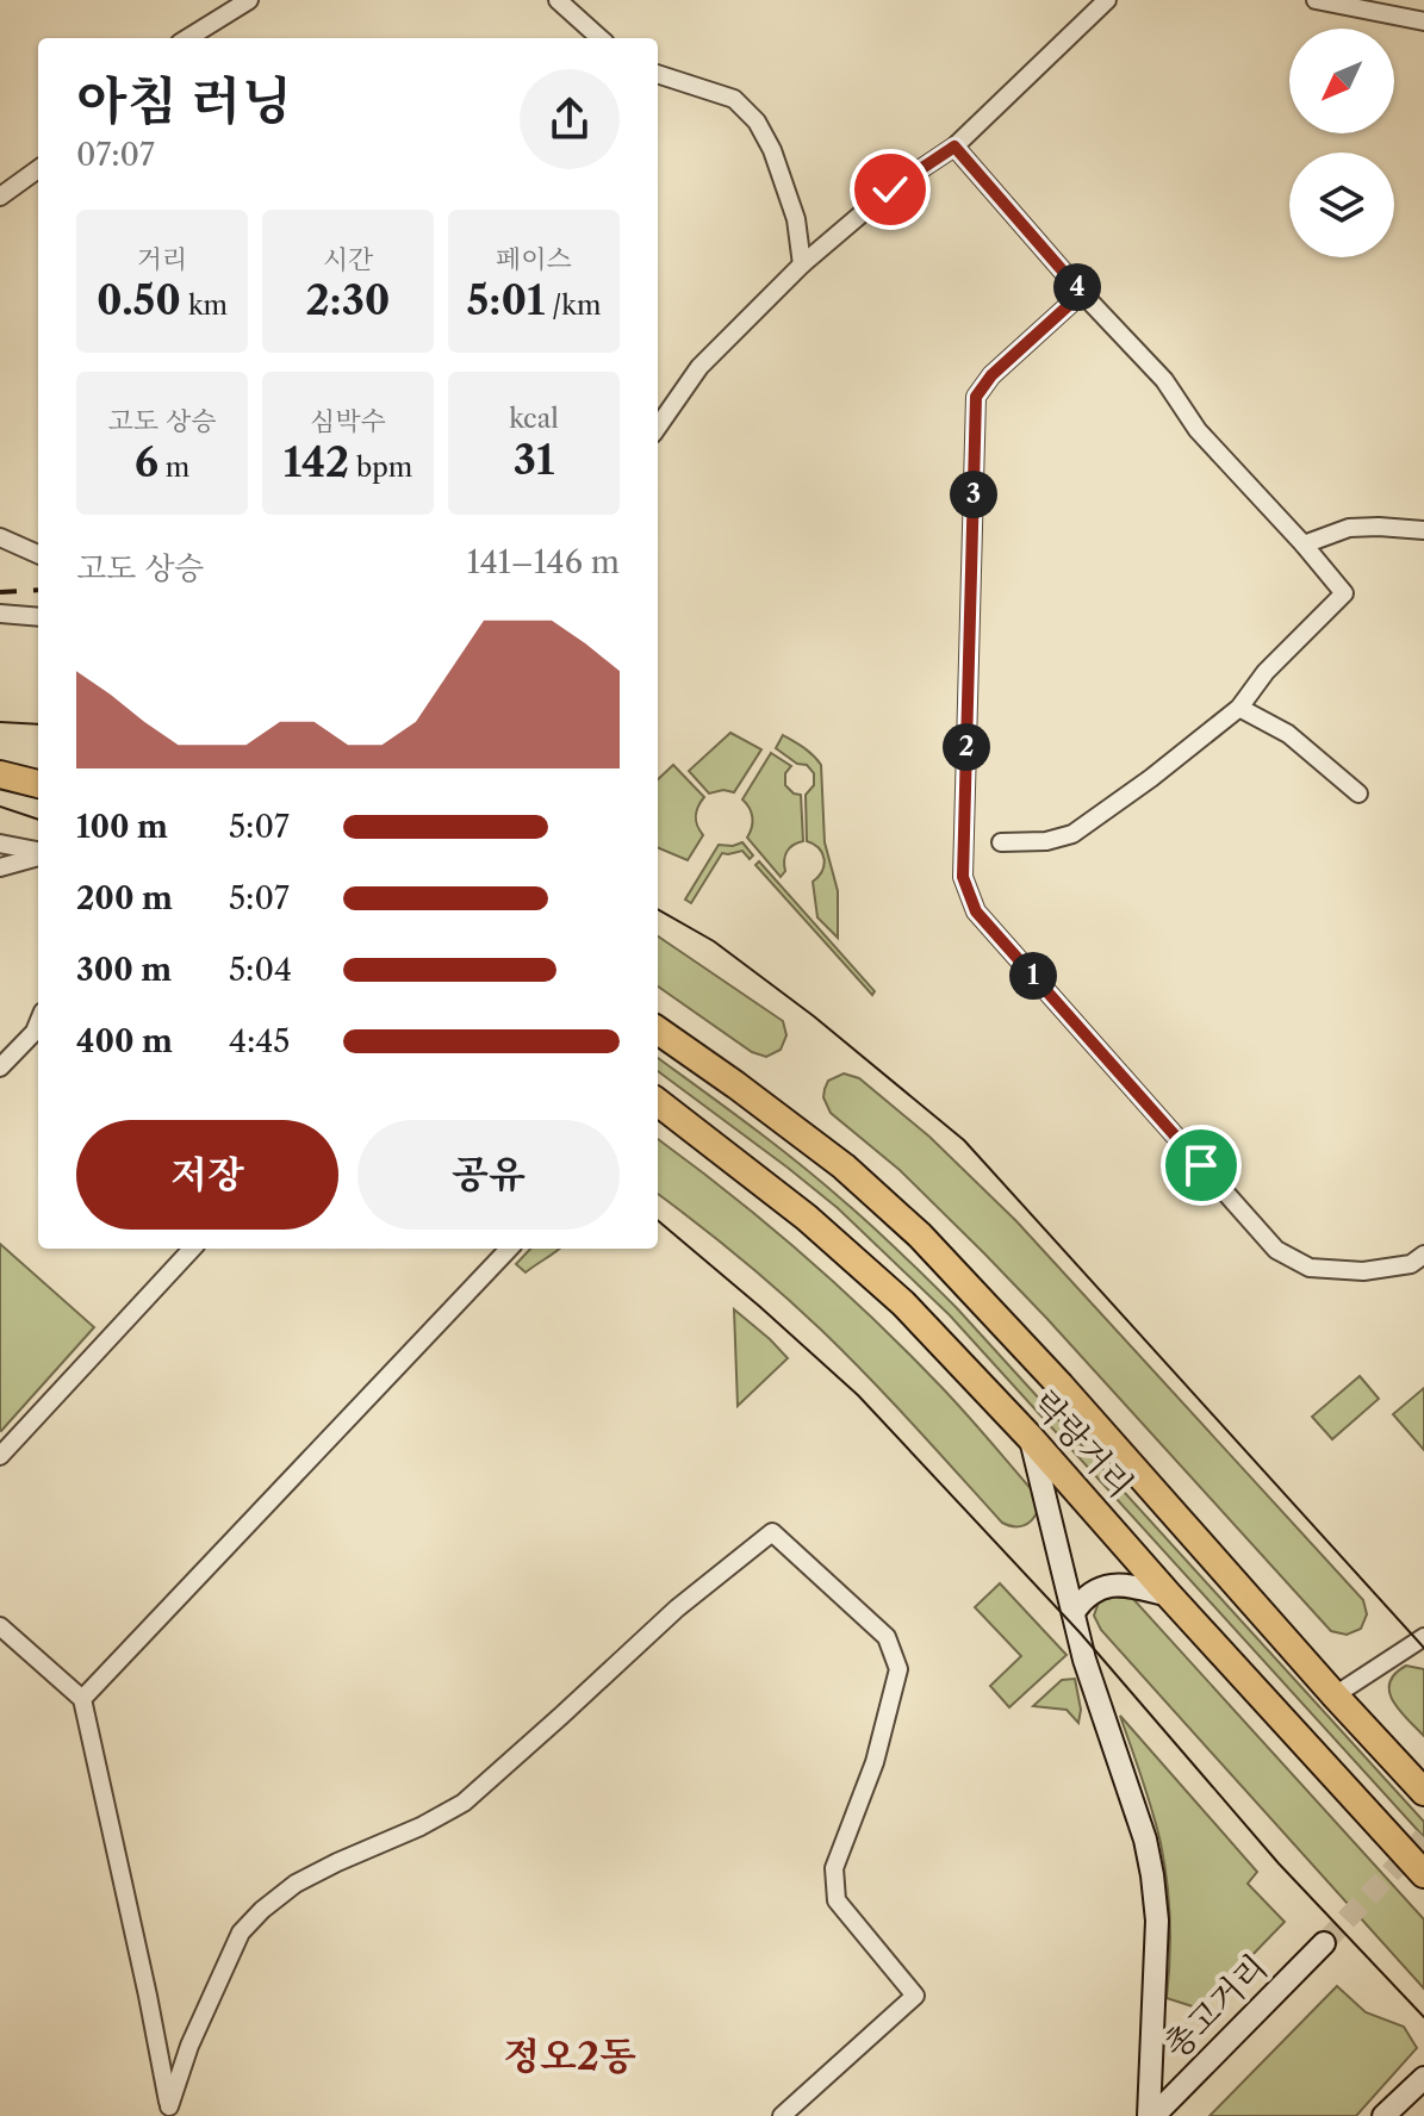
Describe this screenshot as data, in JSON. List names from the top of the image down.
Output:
{
  "streets": {
    "main road": ["락랑거리", "총고거리"]
  },
  "districts": ["정오2동"],
  "north": "bottom left",
  "page": {
    "heading": ["아침 러닝", "07:07"],
    "stats": [
      ["거리", "0.50 km"],
      ["시간", "2:30"],
      ["페이스", "5:01 /km"],
      ["고도 상승", "6 m"],
      ["심박수", "142 bpm"],
      ["kcal", "31"]
    ],
    "pins": [
      "4",
      "3",
      "2",
      "1"
    ],
    "chart": ["고도 상승", "141–146 m"],
    "list": [
      {
        "name": "100 m",
        "note": "5:07"
      },
      {
        "name": "200 m",
        "note": "5:07"
      },
      {
        "name": "300 m",
        "note": "5:04"
      },
      {
        "name": "400 m",
        "note": "4:45"
      }
    ],
    "buttons": ["저장", "공유"]
  }
}
